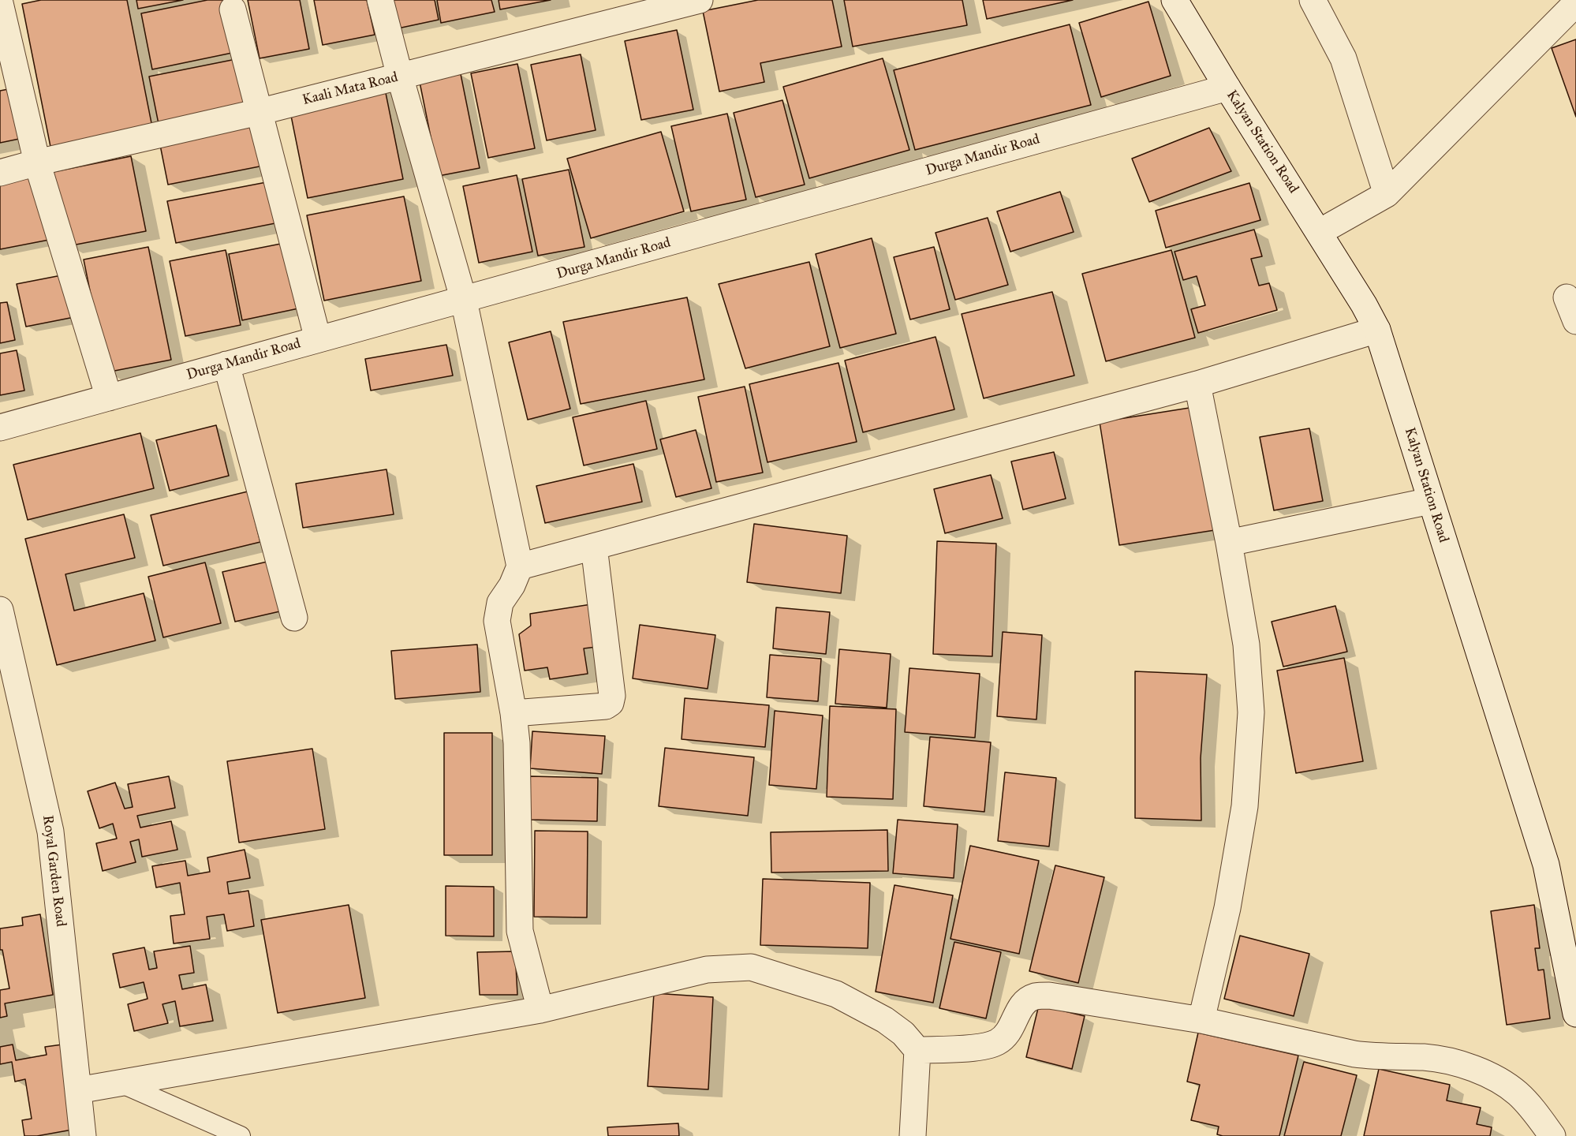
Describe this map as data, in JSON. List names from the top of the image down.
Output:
{
  "streets": {
    "street": [
      "Kaali Mata Road",
      "Kalyan Station Road",
      "Durga Mandir Road",
      "Royal Garden Road"
    ]
  },
  "crossings": [
    ["Kalyan Station Road", "Durga Mandir Road"]
  ]
}
